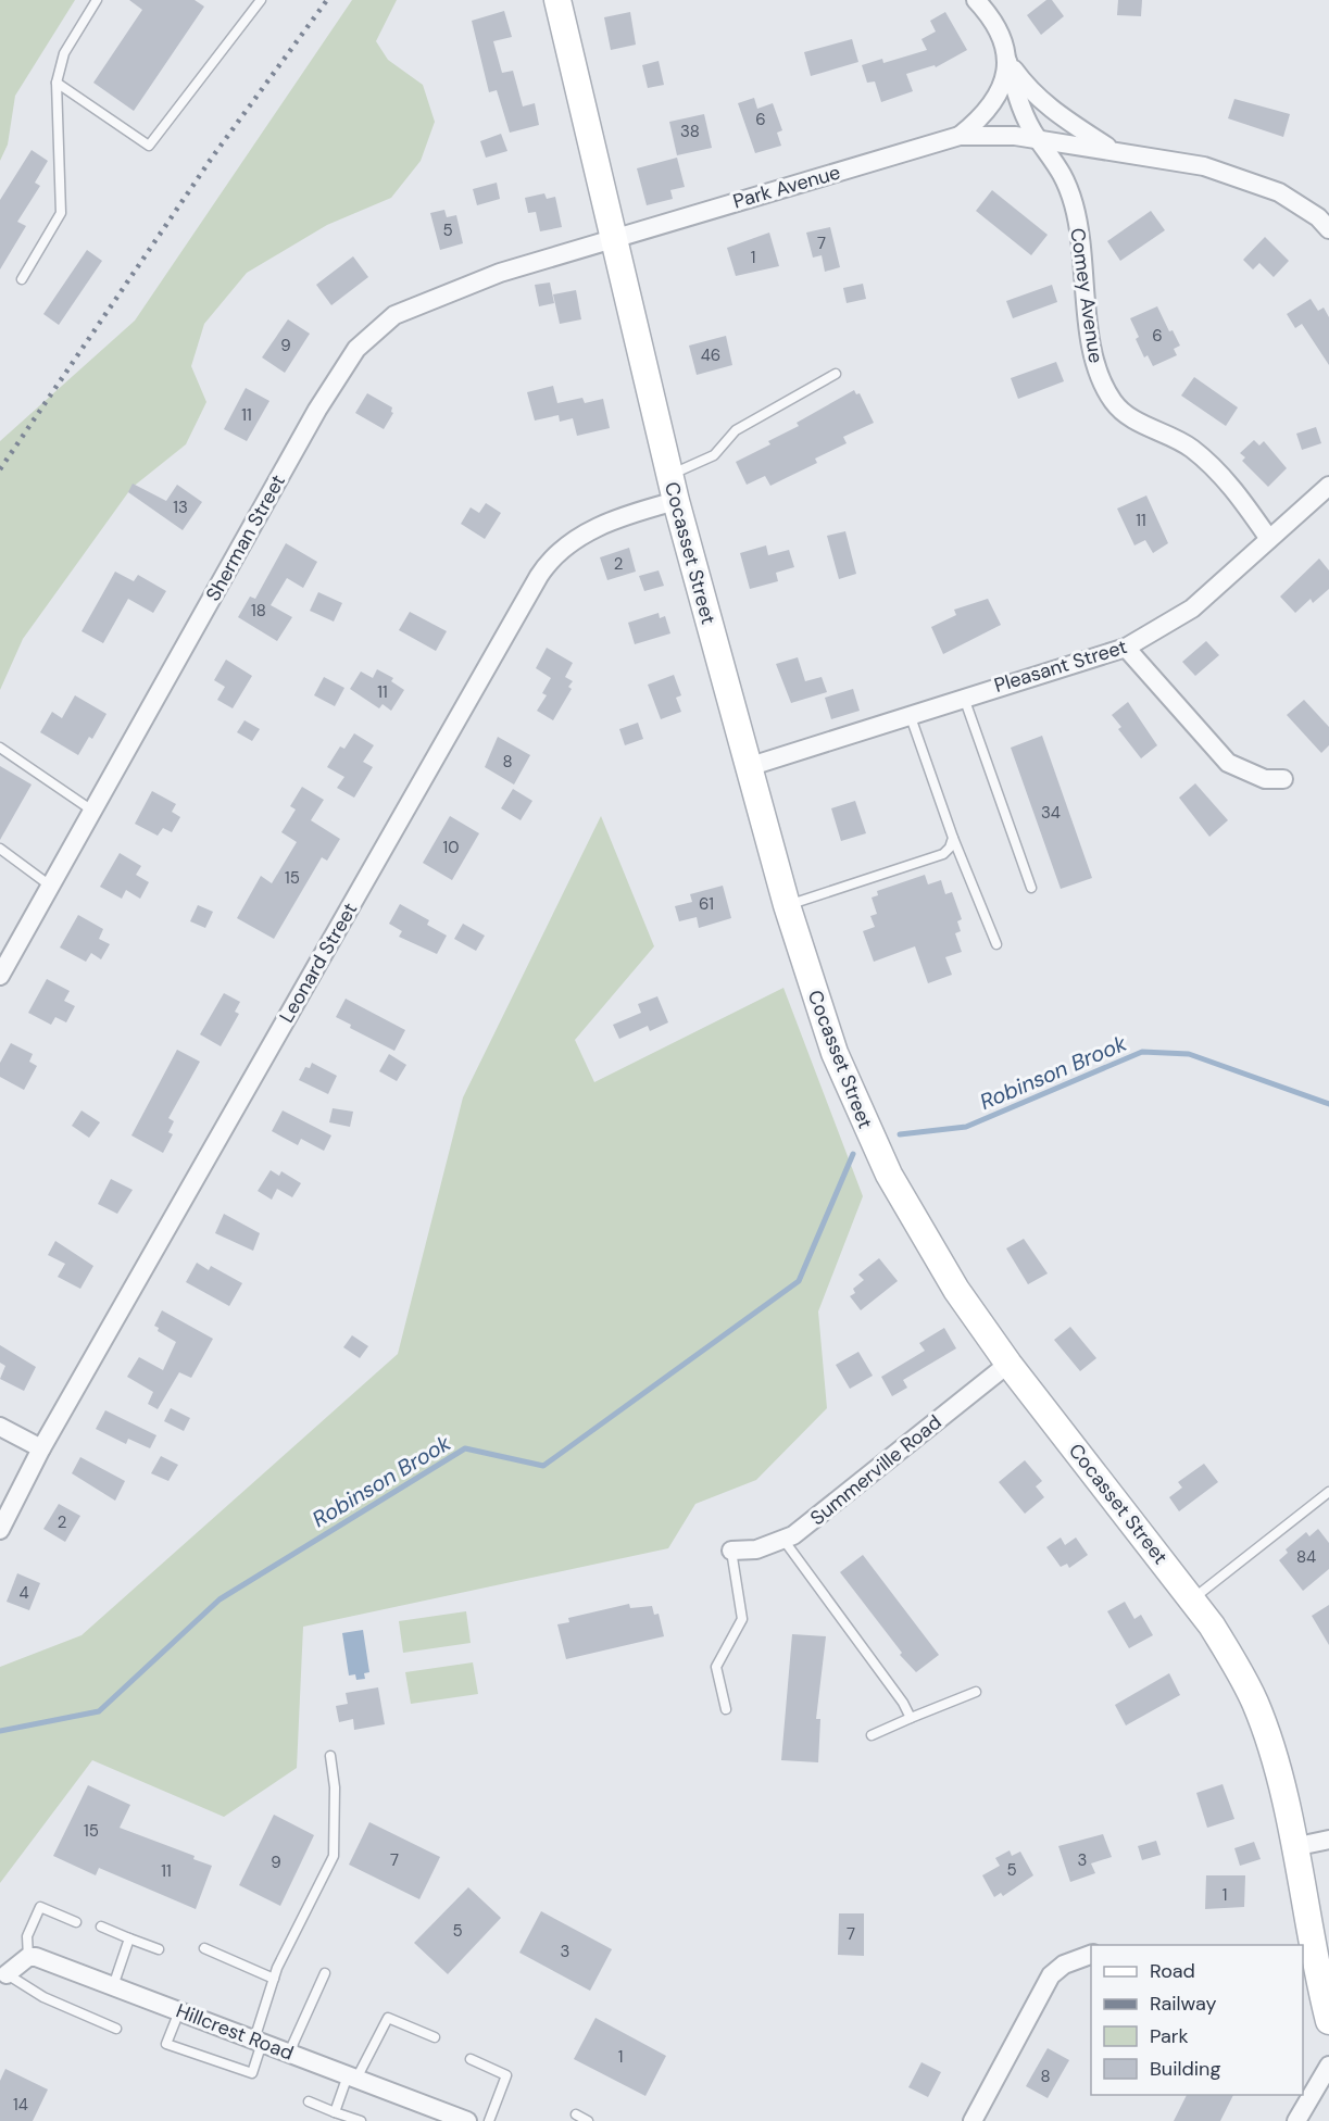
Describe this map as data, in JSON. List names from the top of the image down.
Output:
{
  "streets": {
    "main road": ["Cocasset Street"],
    "street": [
      "Park Avenue",
      "Comey Avenue",
      "Sherman Street",
      "Pleasant Street",
      "Leonard Street",
      "Summerville Road",
      "Hillcrest Road"
    ]
  },
  "crossings": [
    ["Park Avenue", "Comey Avenue"],
    ["Park Avenue", "Sherman Street"],
    ["Park Avenue", "Cocasset Street"],
    ["Comey Avenue", "Pleasant Street"],
    ["Sherman Street", "Cocasset Street"],
    ["Cocasset Street", "Pleasant Street"],
    ["Cocasset Street", "Leonard Street"],
    ["Cocasset Street", "Summerville Road"]
  ],
  "water": ["Robinson Brook"],
  "house_numbers": [
    "6",
    "38",
    "5",
    "7",
    "1",
    "6",
    "9",
    "46",
    "11",
    "13",
    "11",
    "2",
    "18",
    "11",
    "8",
    "34",
    "10",
    "15",
    "61",
    "2",
    "84",
    "4",
    "15",
    "7",
    "3",
    "9",
    "5",
    "11",
    "1",
    "5",
    "7",
    "3",
    "1",
    "8",
    "14"
  ],
  "legend": [
    "Road",
    "Railway",
    "Park",
    "Building"
  ]
}
